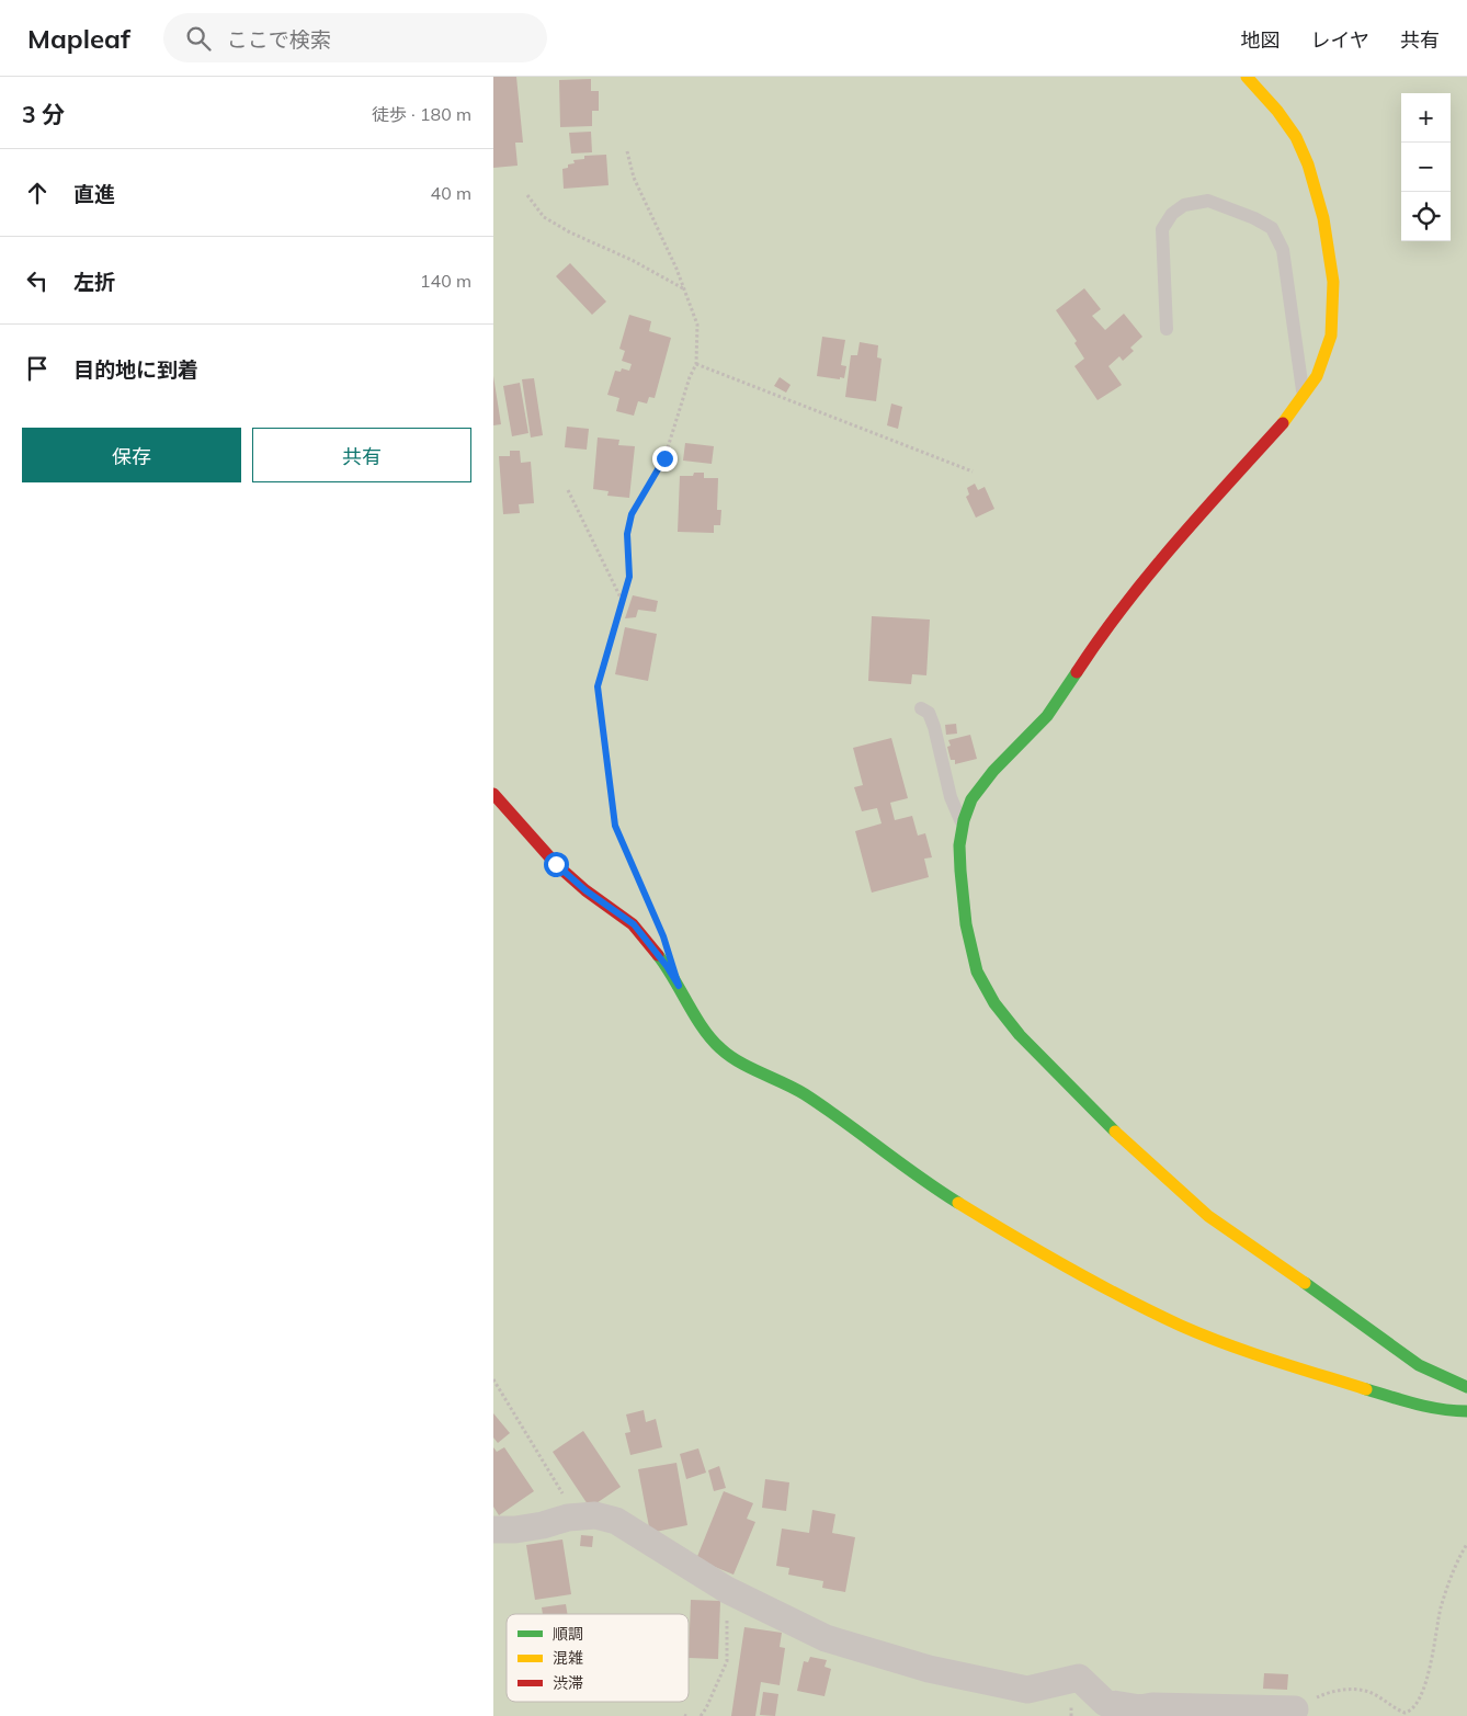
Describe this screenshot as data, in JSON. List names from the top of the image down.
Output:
{
  "legend": ["順調", "混雑", "渋滞"],
  "page": {
    "header": "Mapleaf",
    "search": "ここで検索",
    "nav": ["地図", "レイヤ", "共有"],
    "heading": ["3 分", "徒歩 · 180 m"],
    "map_buttons": ["+", "−"],
    "list": [
      ["直進", "40 m"],
      ["左折", "140 m"],
      "目的地に到着"
    ],
    "buttons": ["保存", "共有"]
  }
}
